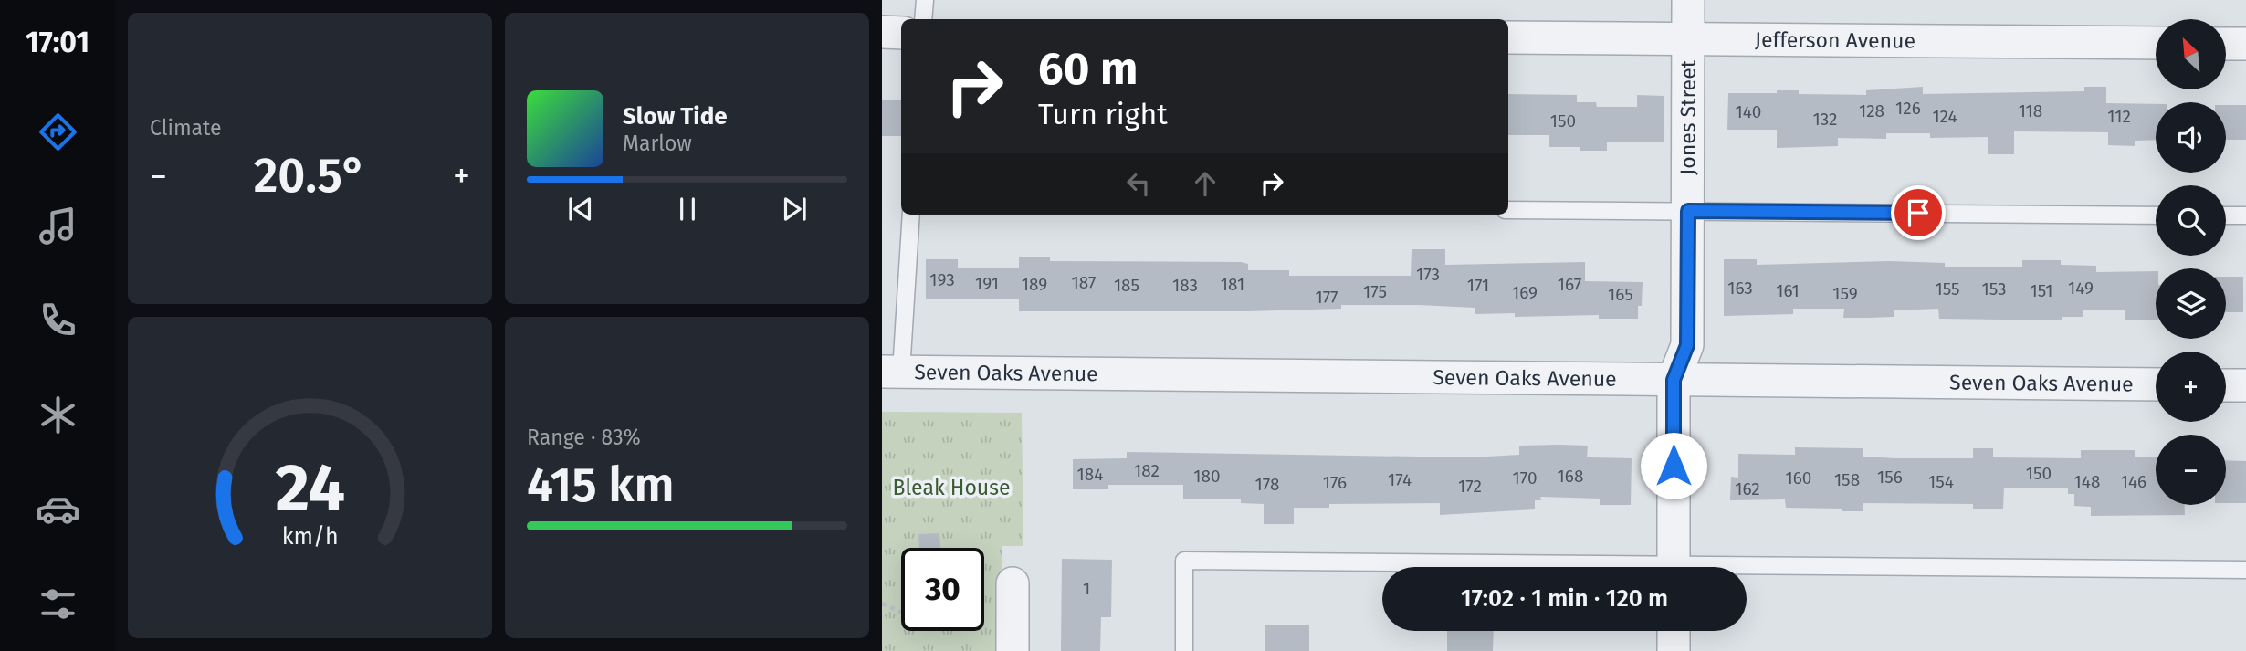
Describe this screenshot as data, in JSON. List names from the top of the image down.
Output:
{
  "streets": {
    "street": ["Jefferson Avenue", "Jones Street", "Seven Oaks Avenue"]
  },
  "crossings": [
    ["Jefferson Avenue", "Jones Street"],
    ["Jones Street", "Seven Oaks Avenue"]
  ],
  "parks": ["Bleak House"],
  "house_numbers": [
    "126",
    "128",
    "118",
    "140",
    "124",
    "112",
    "132",
    "150",
    "173",
    "193",
    "187",
    "191",
    "189",
    "181",
    "167",
    "185",
    "183",
    "171",
    "163",
    "149",
    "155",
    "153",
    "161",
    "151",
    "175",
    "169",
    "159",
    "165",
    "177",
    "182",
    "150",
    "184",
    "180",
    "168",
    "156",
    "170",
    "160",
    "174",
    "158",
    "154",
    "148",
    "146",
    "176",
    "178",
    "172",
    "162",
    "1"
  ],
  "north": "top left",
  "page": {
    "tabs": "17:01",
    "tile": [
      "Climate",
      ["Range · 83%", "415 km"]
    ],
    "map_buttons": ["+", "−"],
    "turn": ["60 m", "Turn right"],
    "song": ["Slow Tide", "Marlow"],
    "heat": ["−", "20.5°", "+"],
    "limit": "30",
    "trip": "17:02 · 1 min · 120 m",
    "gauge": ["24", "km/h"]
  }
}
